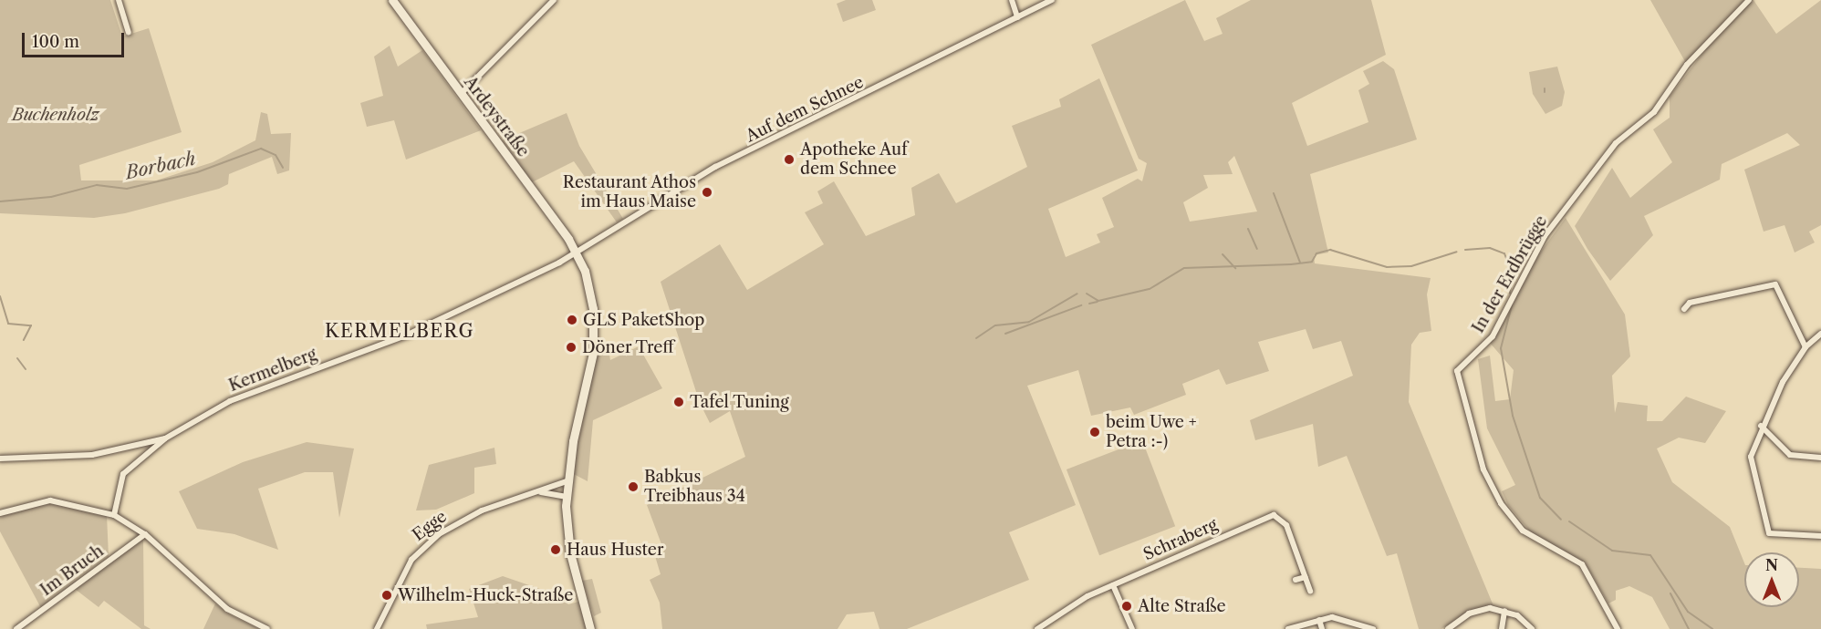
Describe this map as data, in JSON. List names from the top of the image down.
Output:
{
  "streets": {
    "main road": ["Ardeystraße"],
    "street": [
      "Auf dem Schnee",
      "In der Erdbrügge",
      "Kermelberg",
      "Egge",
      "Schraberg",
      "Im Bruch"
    ]
  },
  "crossings": [
    ["Auf dem Schnee", "Ardeystraße"],
    ["Auf dem Schnee", "Kermelberg"],
    ["Ardeystraße", "Kermelberg"],
    ["Ardeystraße", "Egge"]
  ],
  "districts": ["KERMELBERG"],
  "water": ["Borbach"],
  "parks": ["Buchenholz"],
  "places": [
    "Apotheke Auf dem Schnee",
    "Restaurant Athos im Haus Maise",
    "GLS PaketShop",
    "Döner Treff",
    "Tafel Tuning",
    "beim Uwe + Petra :-)",
    "Babkus Treibhaus 34",
    "Haus Huster",
    "Wilhelm-Huck-Straße",
    "Alte Straße"
  ],
  "scale_bar": "100 m",
  "north": "top"
}
